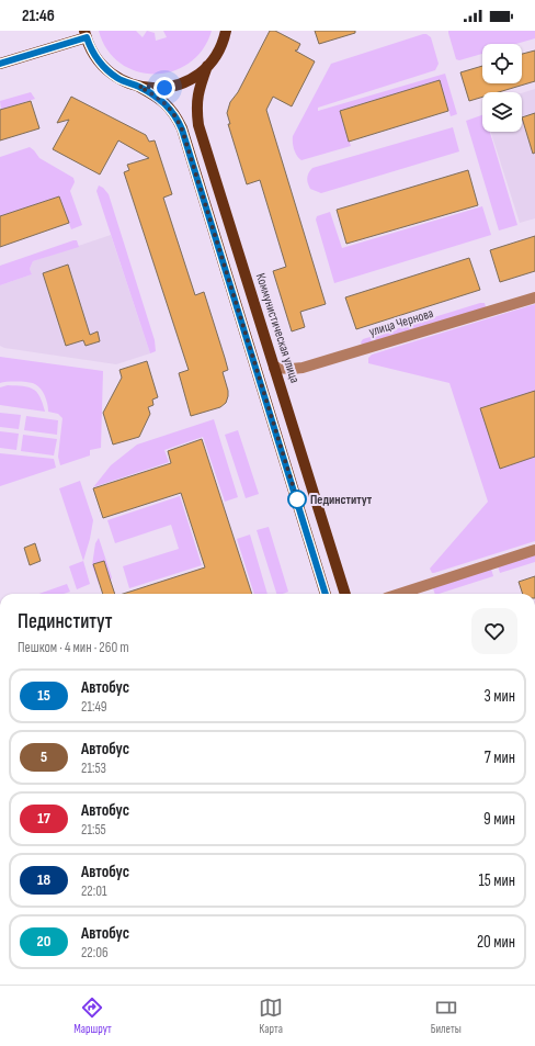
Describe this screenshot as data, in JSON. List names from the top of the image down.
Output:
{
  "streets": {
    "main road": ["Коммунистическая улица"],
    "street": ["улица Чернова"]
  },
  "crossings": [
    ["улица Чернова", "Коммунистическая улица"]
  ],
  "places": ["Пединститут"],
  "lines": ["bus line 15"],
  "page": {
    "status": "21:46",
    "heading": ["Пединститут", "Пешком · 4 мин · 260 m"],
    "list": [
      {
        "mark": "15",
        "name": "Автобус",
        "note": "21:49",
        "value": "3 мин"
      },
      {
        "mark": "5",
        "name": "Автобус",
        "note": "21:53",
        "value": "7 мин"
      },
      {
        "mark": "17",
        "name": "Автобус",
        "note": "21:55",
        "value": "9 мин"
      },
      {
        "mark": "18",
        "name": "Автобус",
        "note": "22:01",
        "value": "15 мин"
      },
      {
        "mark": "20",
        "name": "Автобус",
        "note": "22:06",
        "value": "20 мин"
      }
    ],
    "tabs": ["Маршрут", "Карта", "Билеты"]
  }
}
